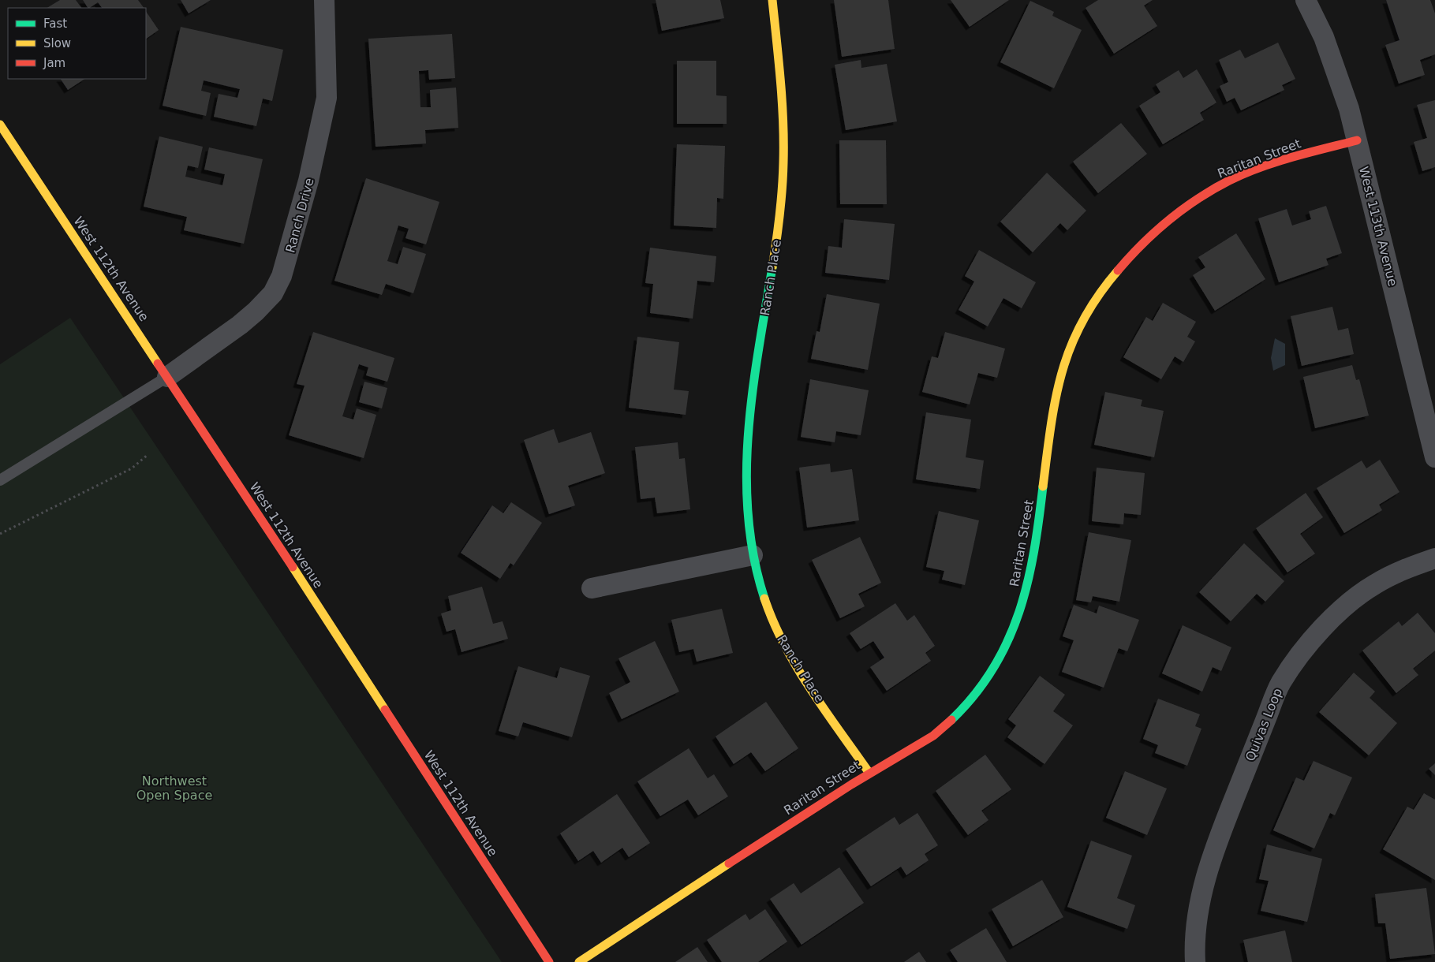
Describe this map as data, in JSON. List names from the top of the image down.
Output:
{
  "streets": {
    "street": [
      "Raritan Street",
      "Ranch Drive",
      "West 113th Avenue",
      "West 112th Avenue",
      "Ranch Place",
      "Quivas Loop"
    ]
  },
  "crossings": [
    ["Raritan Street", "West 113th Avenue"],
    ["Raritan Street", "Ranch Place"],
    ["Ranch Drive", "West 112th Avenue"]
  ],
  "parks": ["Northwest Open Space"],
  "legend": ["Fast", "Slow", "Jam"]
}
